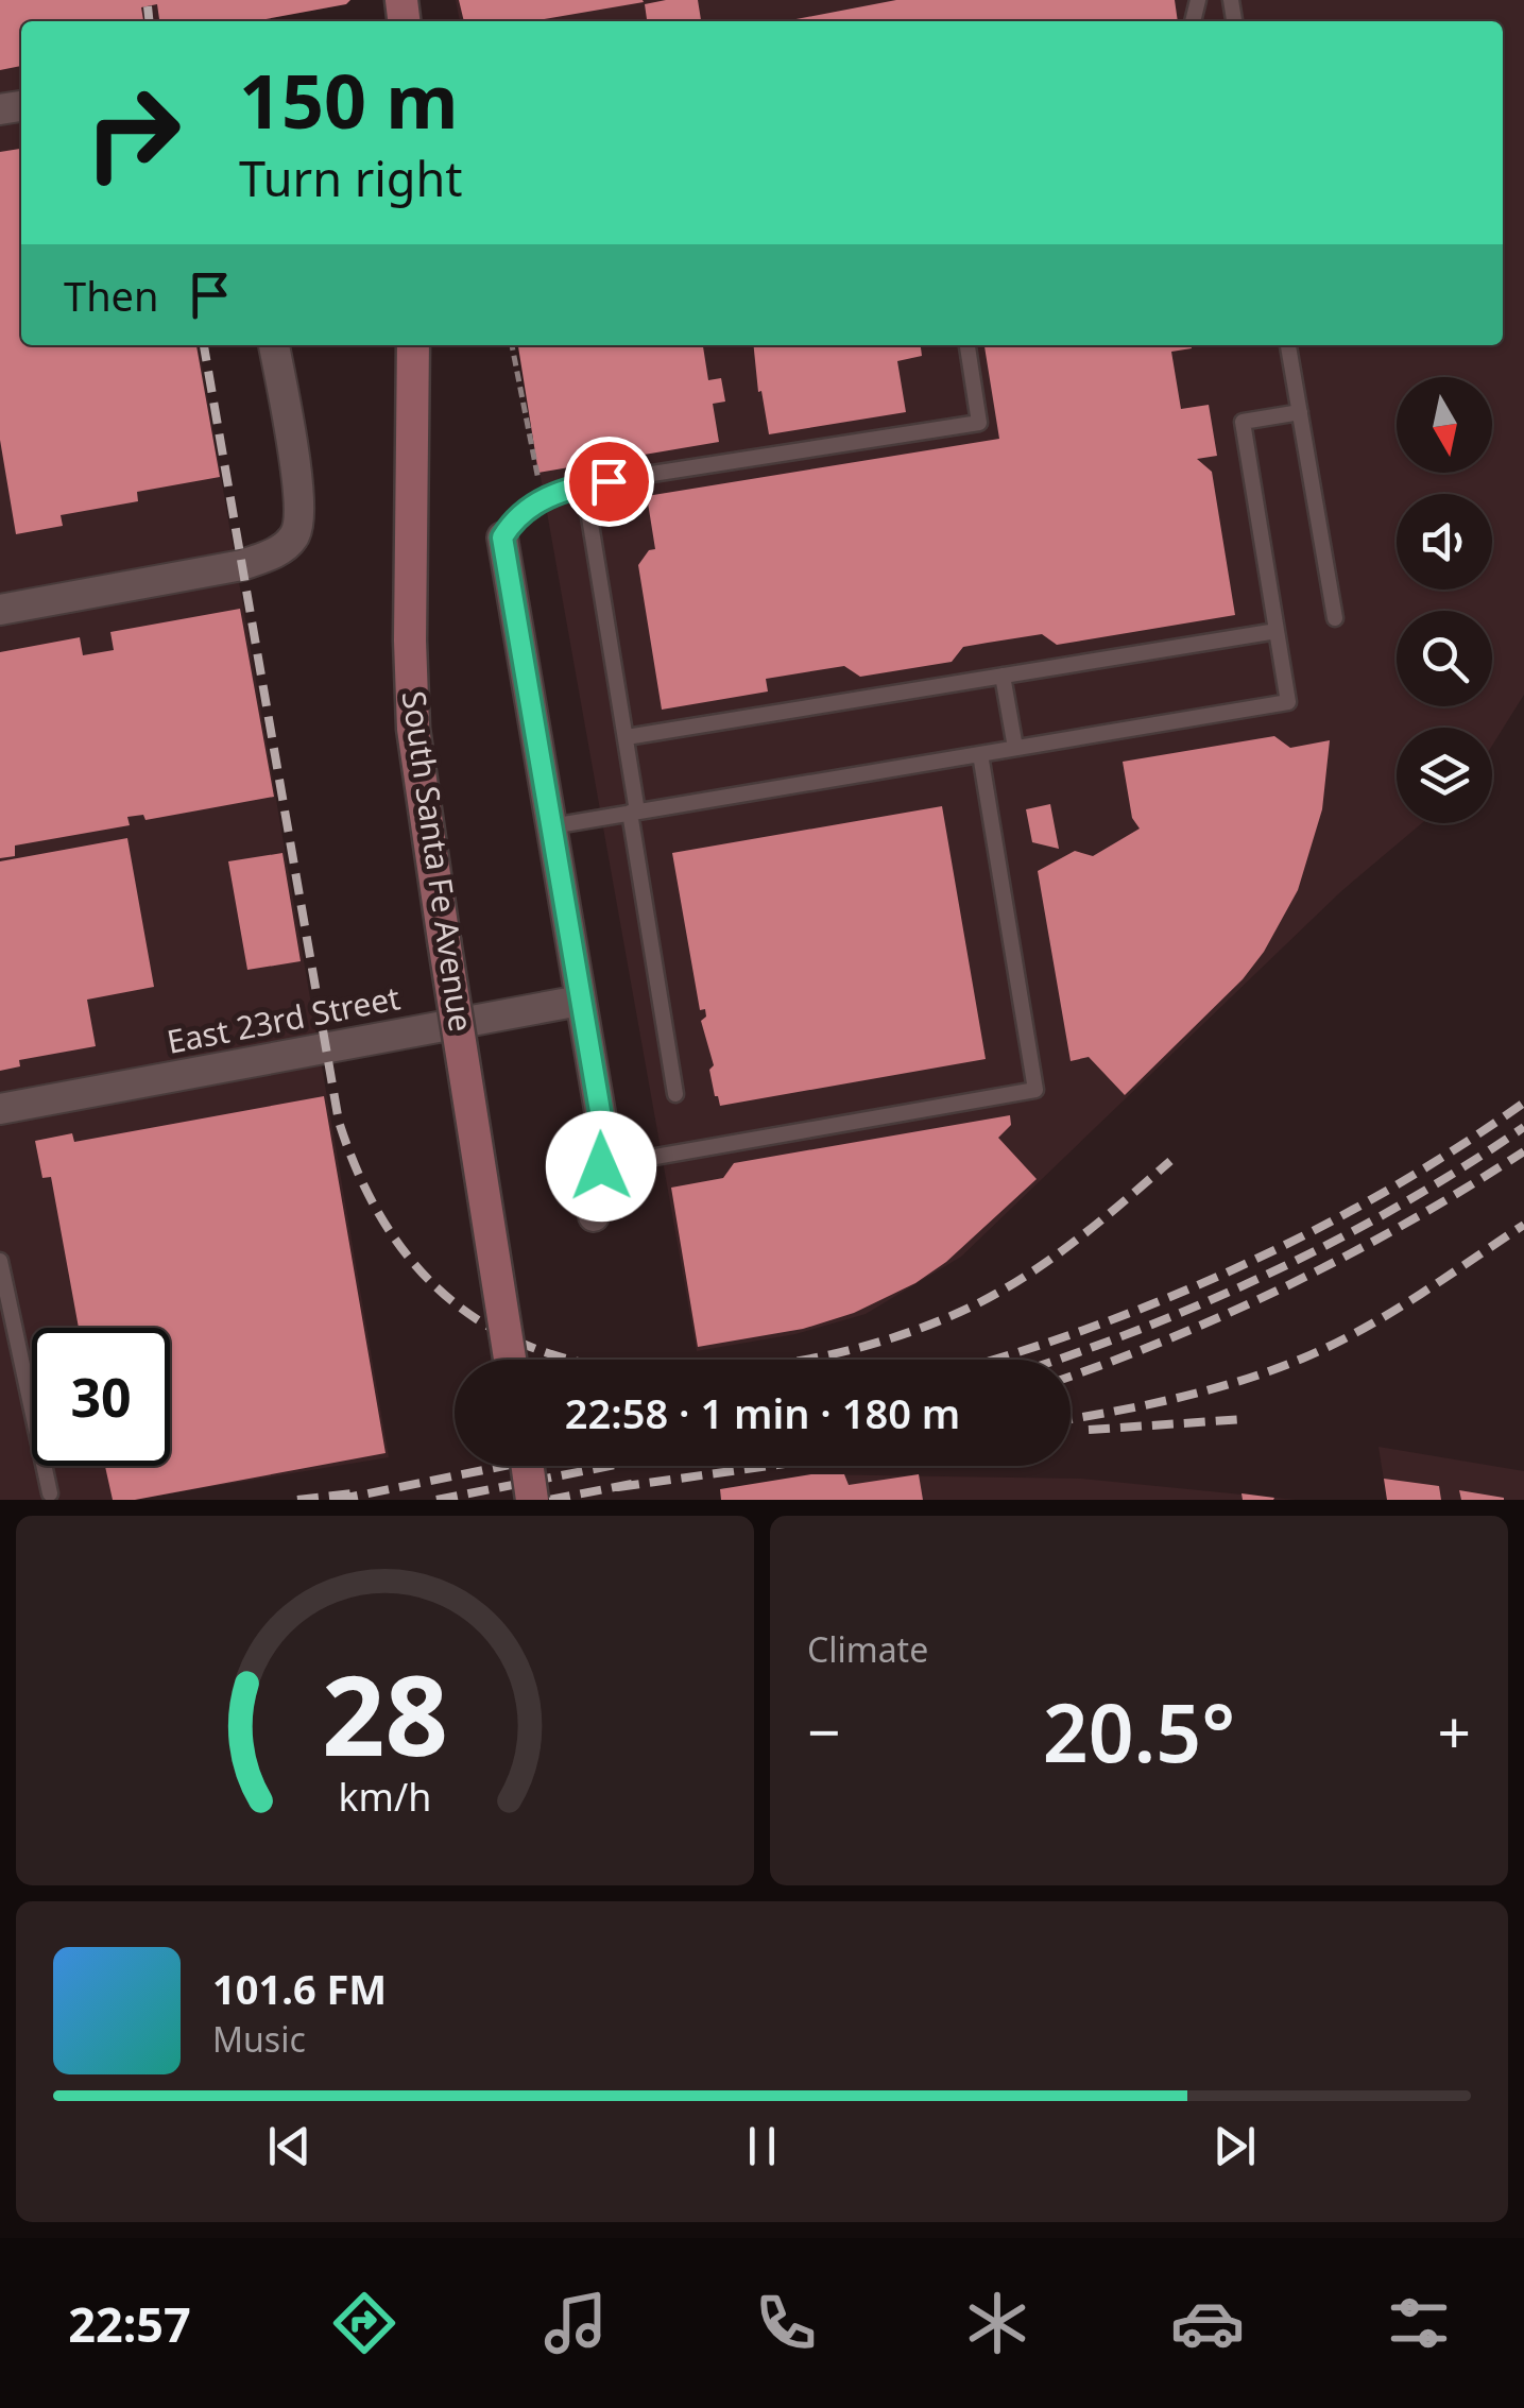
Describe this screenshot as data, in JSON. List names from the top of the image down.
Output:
{
  "streets": {
    "main road": ["South Santa Fe Avenue"],
    "street": ["East 23rd Street"]
  },
  "north": "bottom",
  "page": {
    "turn": ["150 m", "Turn right"],
    "then": "Then",
    "limit": "30",
    "trip": "22:58 · 1 min · 180 m",
    "tile": "Climate",
    "heat": ["−", "20.5°", "+"],
    "song": ["101.6 FM", "Music"],
    "tabs": "22:57",
    "gauge": ["28", "km/h"]
  }
}
